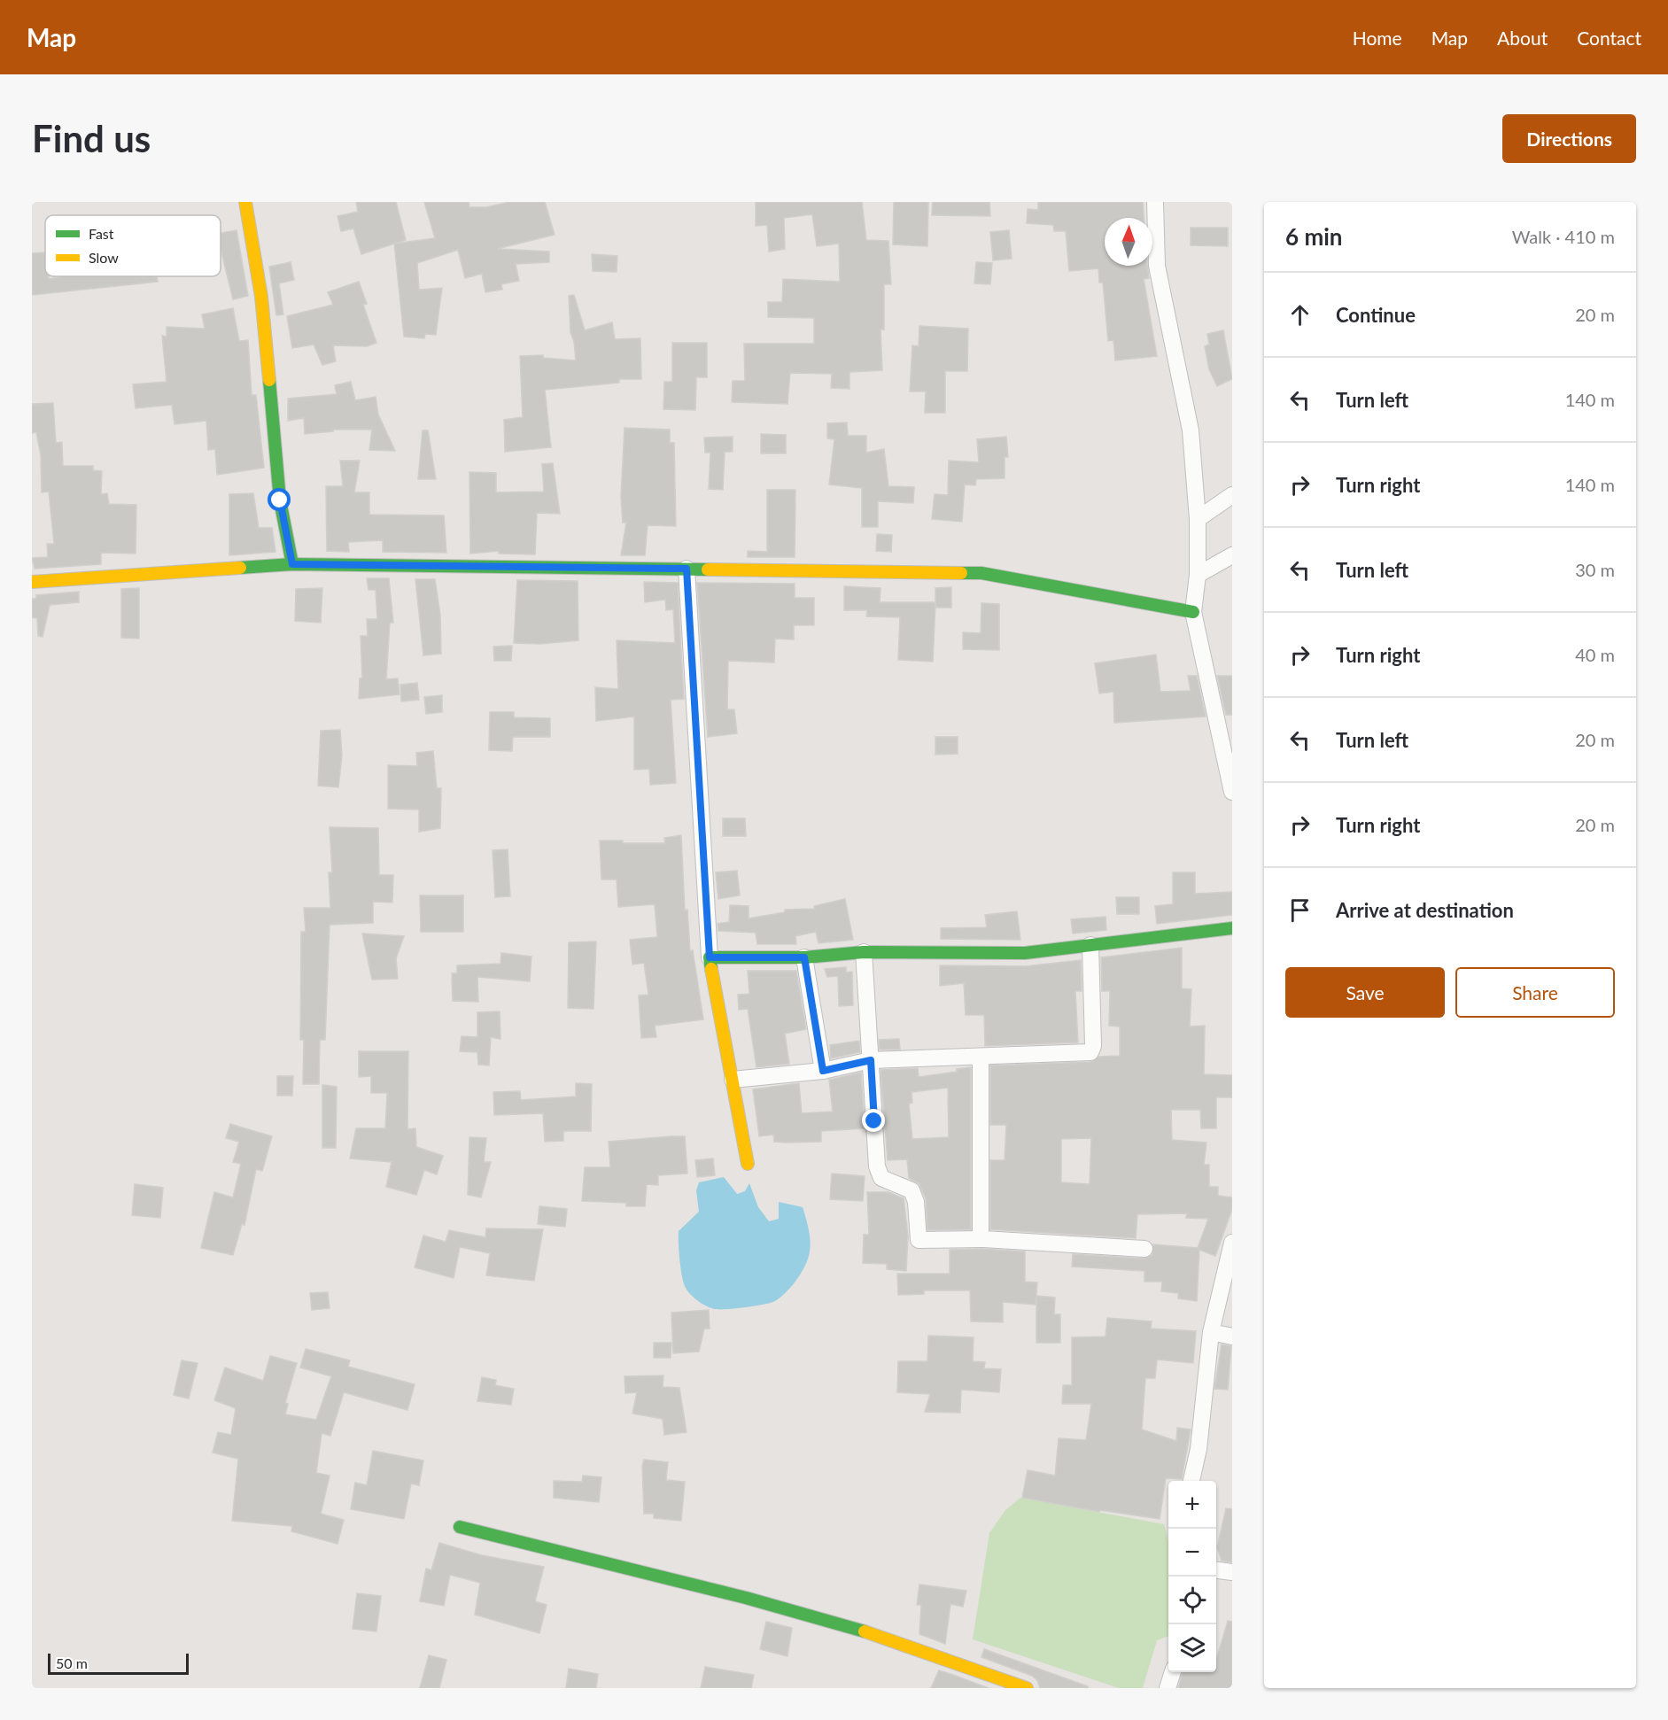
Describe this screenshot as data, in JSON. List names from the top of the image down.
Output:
{
  "legend": ["Fast", "Slow"],
  "scale_bar": "50 m",
  "north": "top",
  "page": {
    "header": "Map",
    "nav": [
      "Home",
      "Map",
      "About",
      "Contact"
    ],
    "buttons": [
      "Directions",
      ["Save", "Share"]
    ],
    "title": "Find us",
    "heading": ["6 min", "Walk · 410 m"],
    "list": [
      ["Continue", "20 m"],
      ["Turn left", "140 m"],
      ["Turn right", "140 m"],
      ["Turn left", "30 m"],
      ["Turn right", "40 m"],
      ["Turn left", "20 m"],
      ["Turn right", "20 m"],
      "Arrive at destination"
    ],
    "map_buttons": ["+", "−"],
    "scale": "50 m"
  }
}
